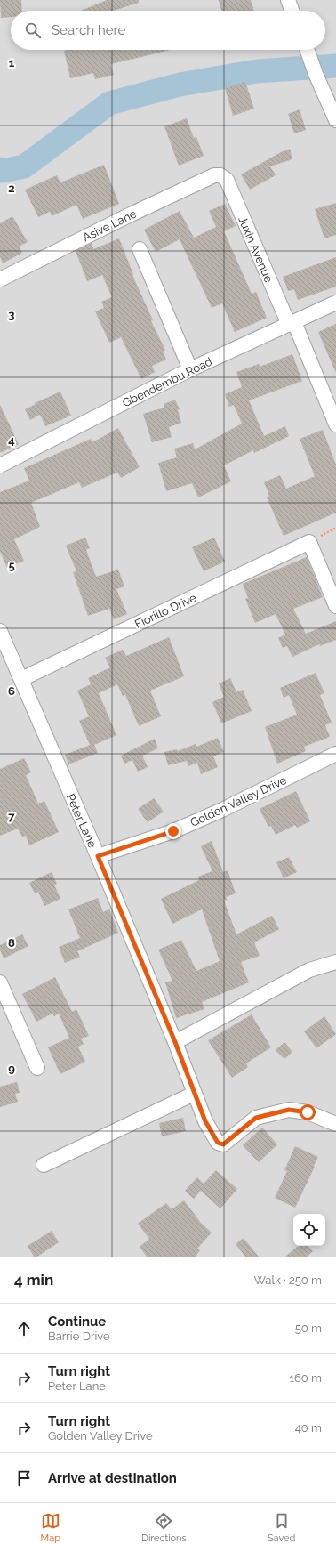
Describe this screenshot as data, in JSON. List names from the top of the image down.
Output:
{
  "streets": {
    "street": [
      "Asive Lane",
      "Juxin Avenue",
      "Gbendembu Road",
      "Fiorillo Drive",
      "Golden Valley Drive",
      "Peter Lane"
    ]
  },
  "crossings": [
    ["Asive Lane", "Juxin Avenue"],
    ["Juxin Avenue", "Gbendembu Road"],
    ["Fiorillo Drive", "Peter Lane"],
    ["Golden Valley Drive", "Peter Lane"]
  ],
  "page": {
    "search": "Search here",
    "heading": ["4 min", "Walk · 250 m"],
    "list": [
      ["Continue", "Barrie Drive", "50 m"],
      ["Turn right", "Peter Lane", "160 m"],
      ["Turn right", "Golden Valley Drive", "40 m"],
      "Arrive at destination"
    ],
    "nav": ["Map", "Directions", "Saved"]
  },
  "grid": {
    "rows": [
      "1",
      "2",
      "3",
      "4",
      "5",
      "6",
      "7",
      "8",
      "9"
    ]
  }
}
